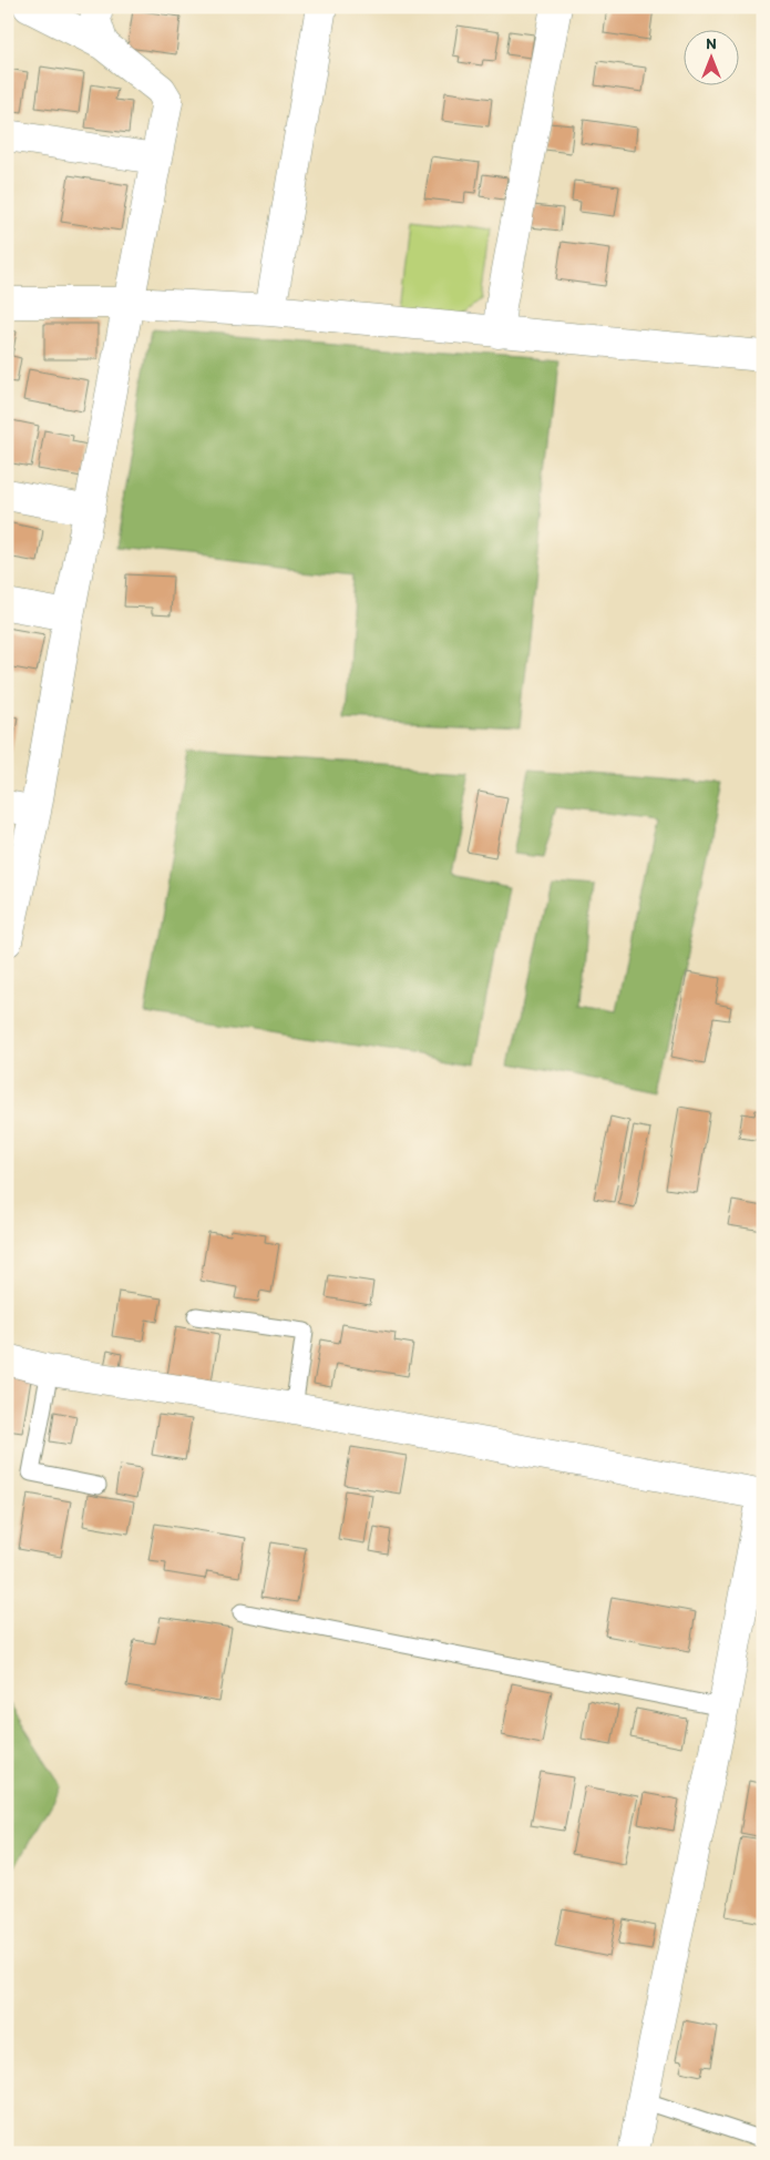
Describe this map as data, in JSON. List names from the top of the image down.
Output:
{
  "north": "top"
}
